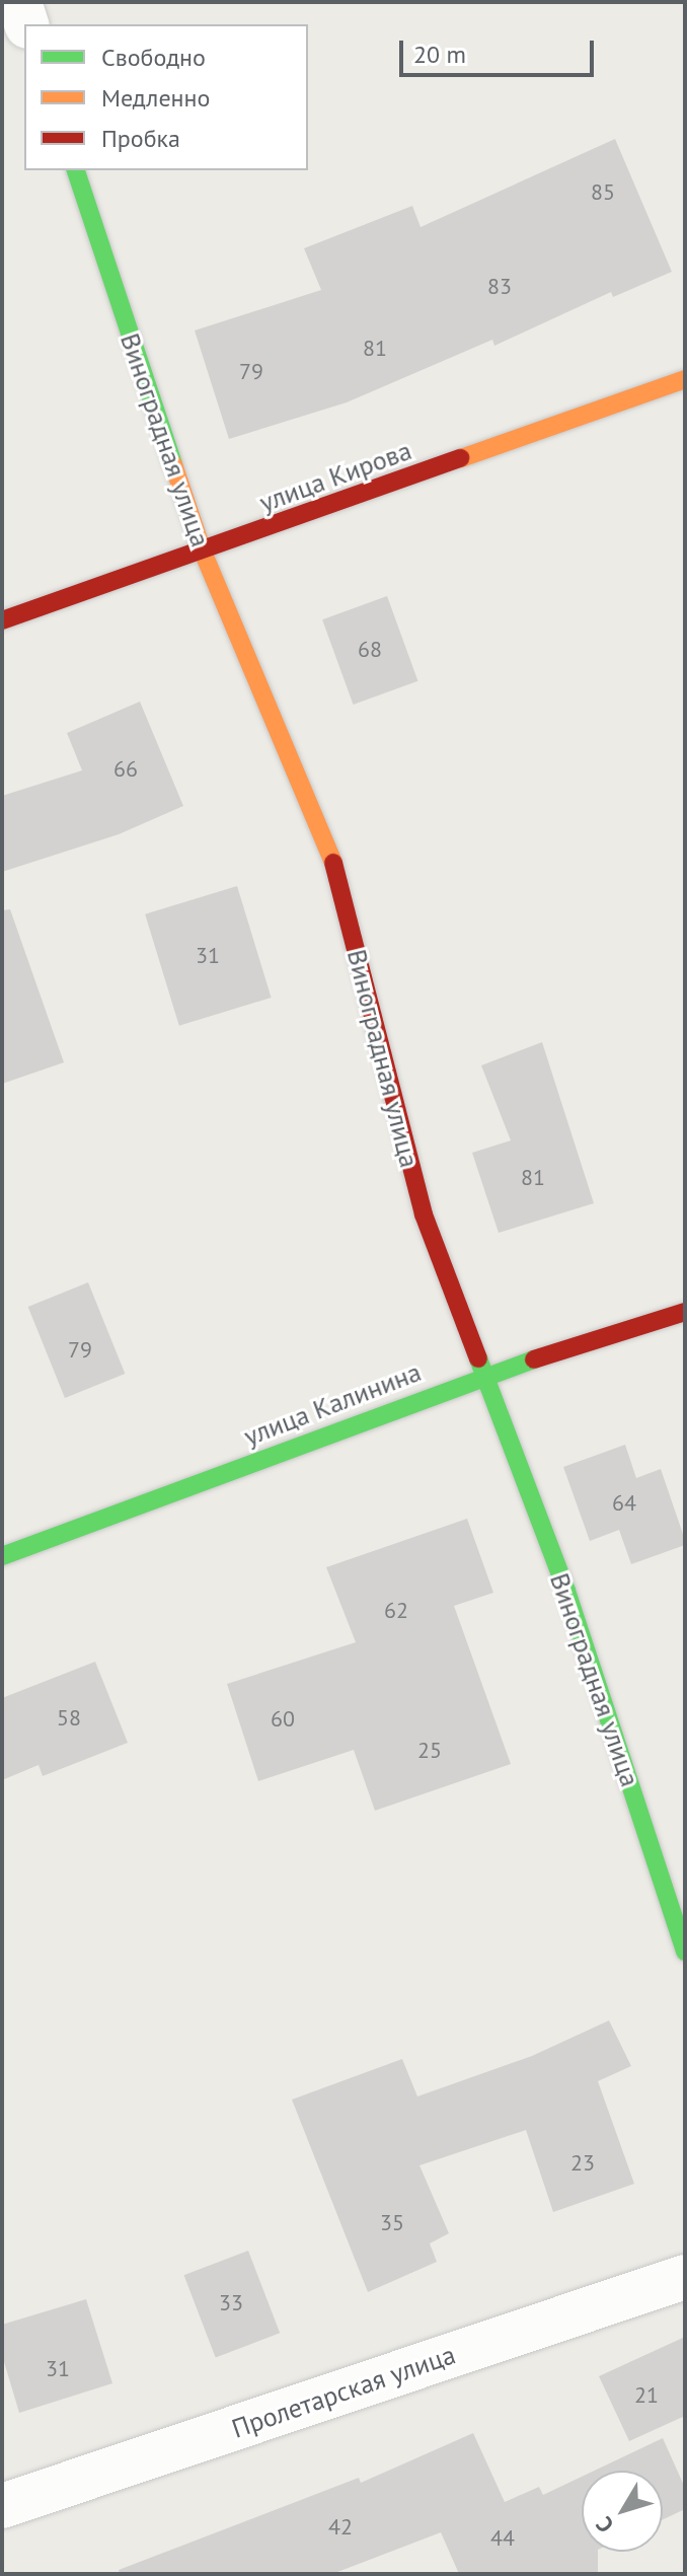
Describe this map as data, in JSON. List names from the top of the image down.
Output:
{
  "streets": {
    "street": [
      "Виноградная улица",
      "улица Кирова",
      "улица Калинина",
      "Пролетарская улица"
    ]
  },
  "crossings": [
    ["Виноградная улица", "улица Кирова"],
    ["Виноградная улица", "улица Калинина"]
  ],
  "house_numbers": [
    "85",
    "83",
    "81",
    "79",
    "68",
    "66",
    "31",
    "81",
    "79",
    "64",
    "62",
    "58",
    "60",
    "25",
    "23",
    "35",
    "33",
    "31",
    "21",
    "42",
    "44"
  ],
  "legend": ["Свободно", "Медленно", "Пробка"],
  "scale_bar": "20 m",
  "north": "bottom left"
}
